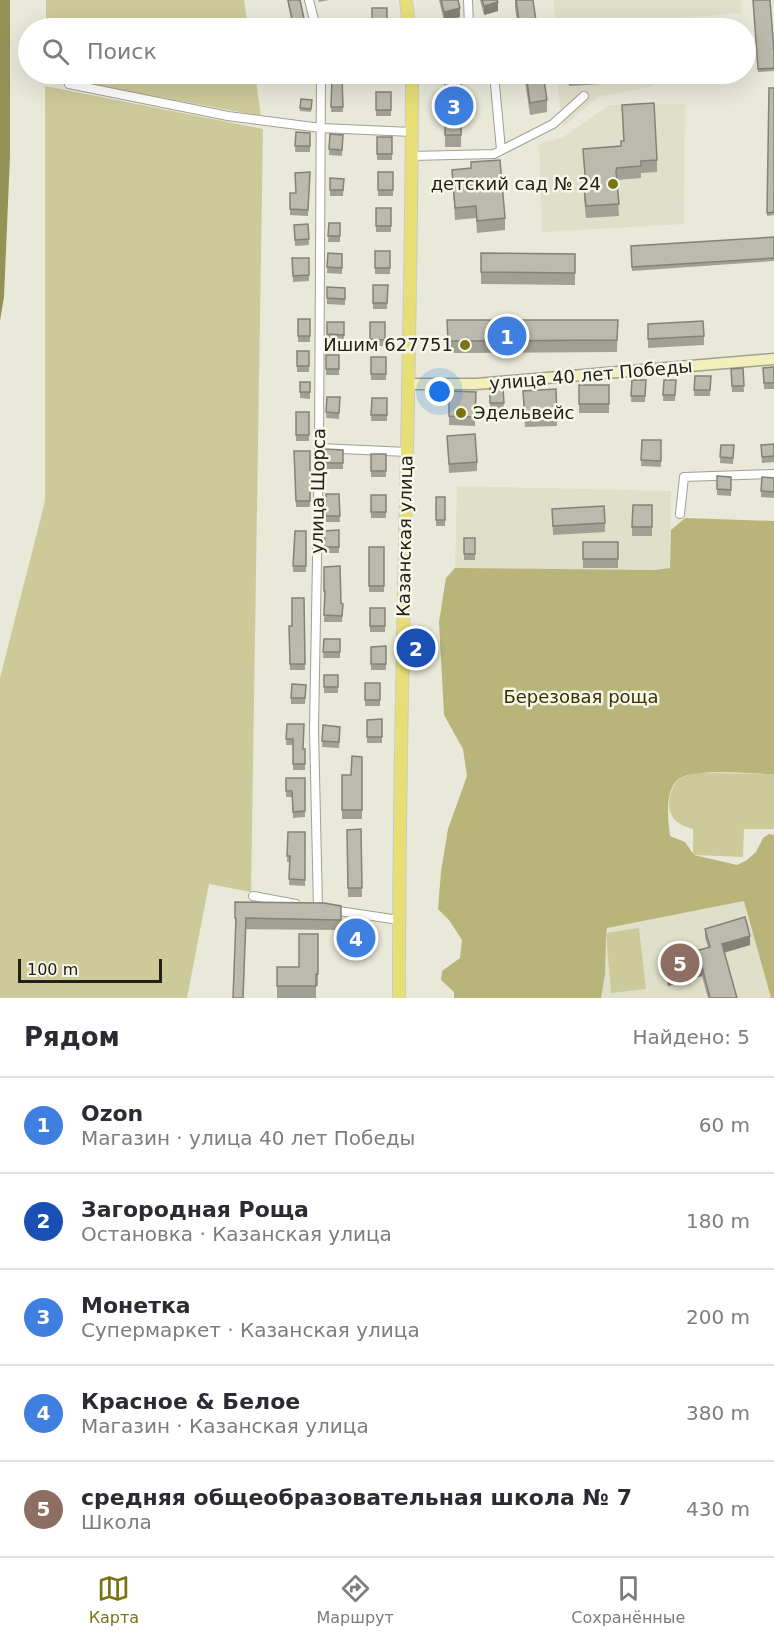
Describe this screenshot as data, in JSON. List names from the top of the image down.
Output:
{
  "streets": {
    "main road": ["Казанская улица"],
    "street": ["улица 40 лет Победы", "улица Щорса"]
  },
  "crossings": [
    ["улица 40 лет Победы", "Казанская улица"],
    ["улица Щорса", "Казанская улица"]
  ],
  "parks": ["Березовая роща"],
  "places": ["детский сад № 24", "Ишим 627751", "Эдельвейс"],
  "scale_bar": "100 m",
  "page": {
    "search": "Поиск",
    "pins": [
      "3",
      "1",
      "2",
      "4",
      "5"
    ],
    "scale": "100 m",
    "heading": ["Рядом", "Найдено: 5"],
    "list": [
      {
        "mark": "1",
        "name": "Ozon",
        "note": "Магазин · улица 40 лет Победы",
        "value": "60 m"
      },
      {
        "mark": "2",
        "name": "Загородная Роща",
        "note": "Остановка · Казанская улица",
        "value": "180 m"
      },
      {
        "mark": "3",
        "name": "Монетка",
        "note": "Супермаркет · Казанская улица",
        "value": "200 m"
      },
      {
        "mark": "4",
        "name": "Красное & Белое",
        "note": "Магазин · Казанская улица",
        "value": "380 m"
      },
      {
        "mark": "5",
        "name": "средняя общеобразовательная школа № 7",
        "note": "Школа",
        "value": "430 m"
      }
    ],
    "nav": ["Карта", "Маршрут", "Сохранённые"]
  }
}
